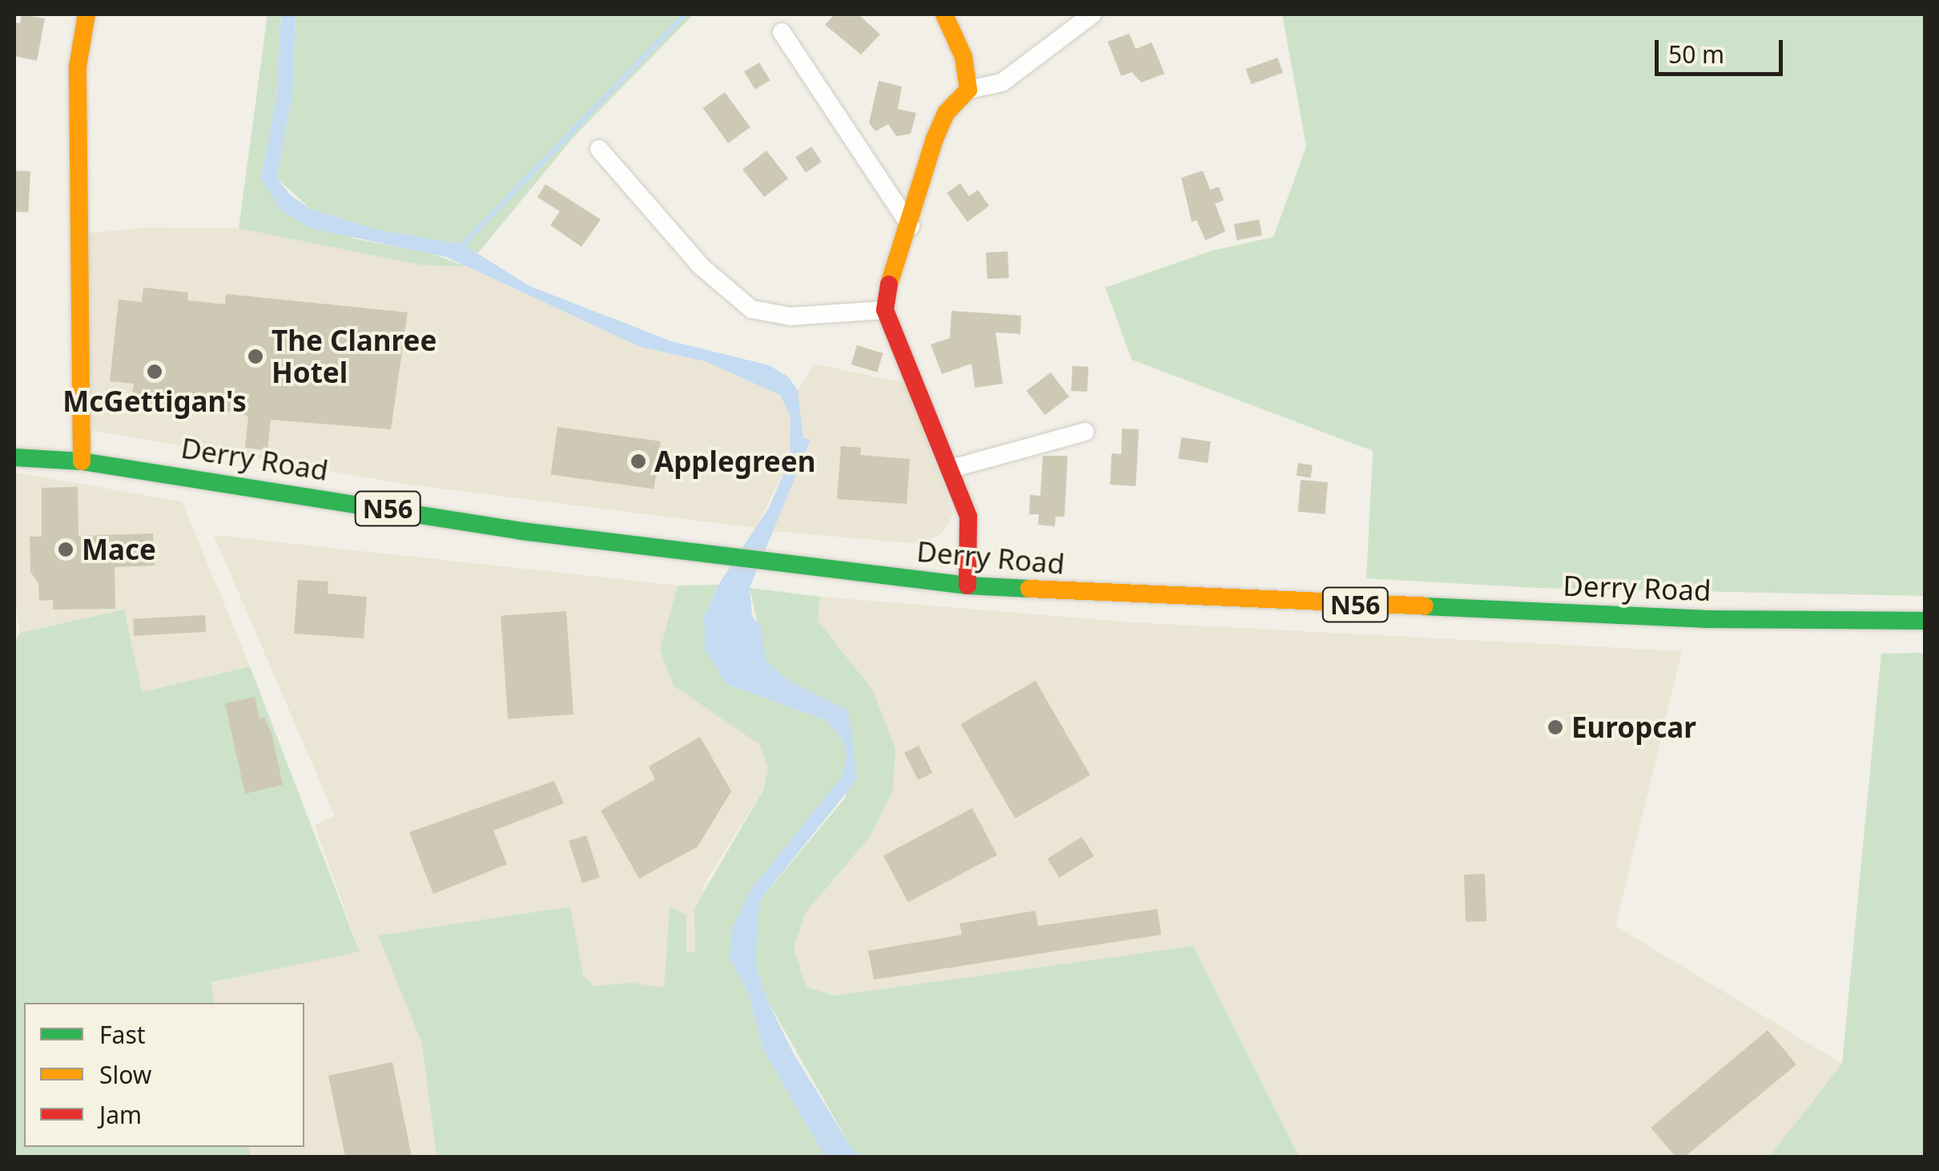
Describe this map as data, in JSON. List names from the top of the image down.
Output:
{
  "streets": {
    "main road": ["Derry Road", "N56"]
  },
  "places": [
    "The Clanree Hotel",
    "McGettigan's",
    "Applegreen",
    "Mace",
    "Europcar"
  ],
  "legend": ["Fast", "Slow", "Jam"],
  "scale_bar": "50 m"
}
